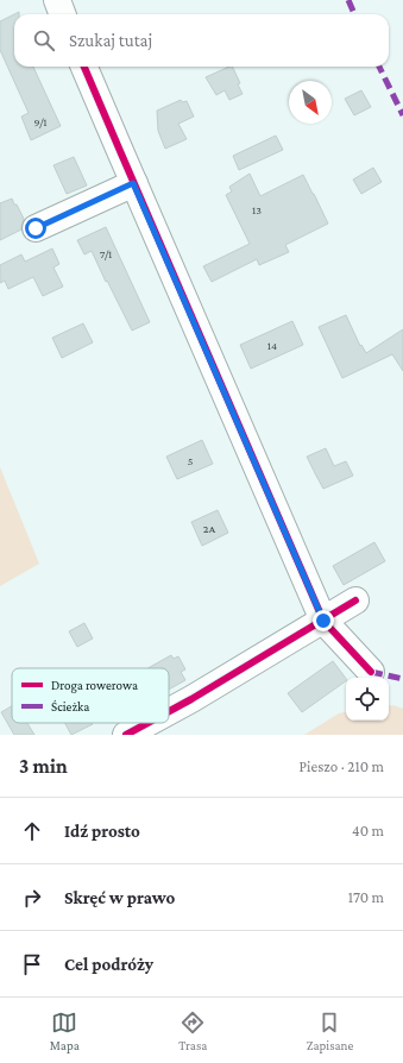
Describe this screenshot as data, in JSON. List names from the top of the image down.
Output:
{
  "house_numbers": [
    "9/1",
    "13",
    "7/1",
    "14",
    "5",
    "2A"
  ],
  "legend": ["Droga rowerowa", "Ścieżka"],
  "north": "bottom right",
  "page": {
    "search": "Szukaj tutaj",
    "heading": ["3 min", "Pieszo · 210 m"],
    "list": [
      ["Idź prosto", "40 m"],
      ["Skręć w prawo", "170 m"],
      "Cel podróży"
    ],
    "nav": ["Mapa", "Trasa", "Zapisane"]
  }
}
